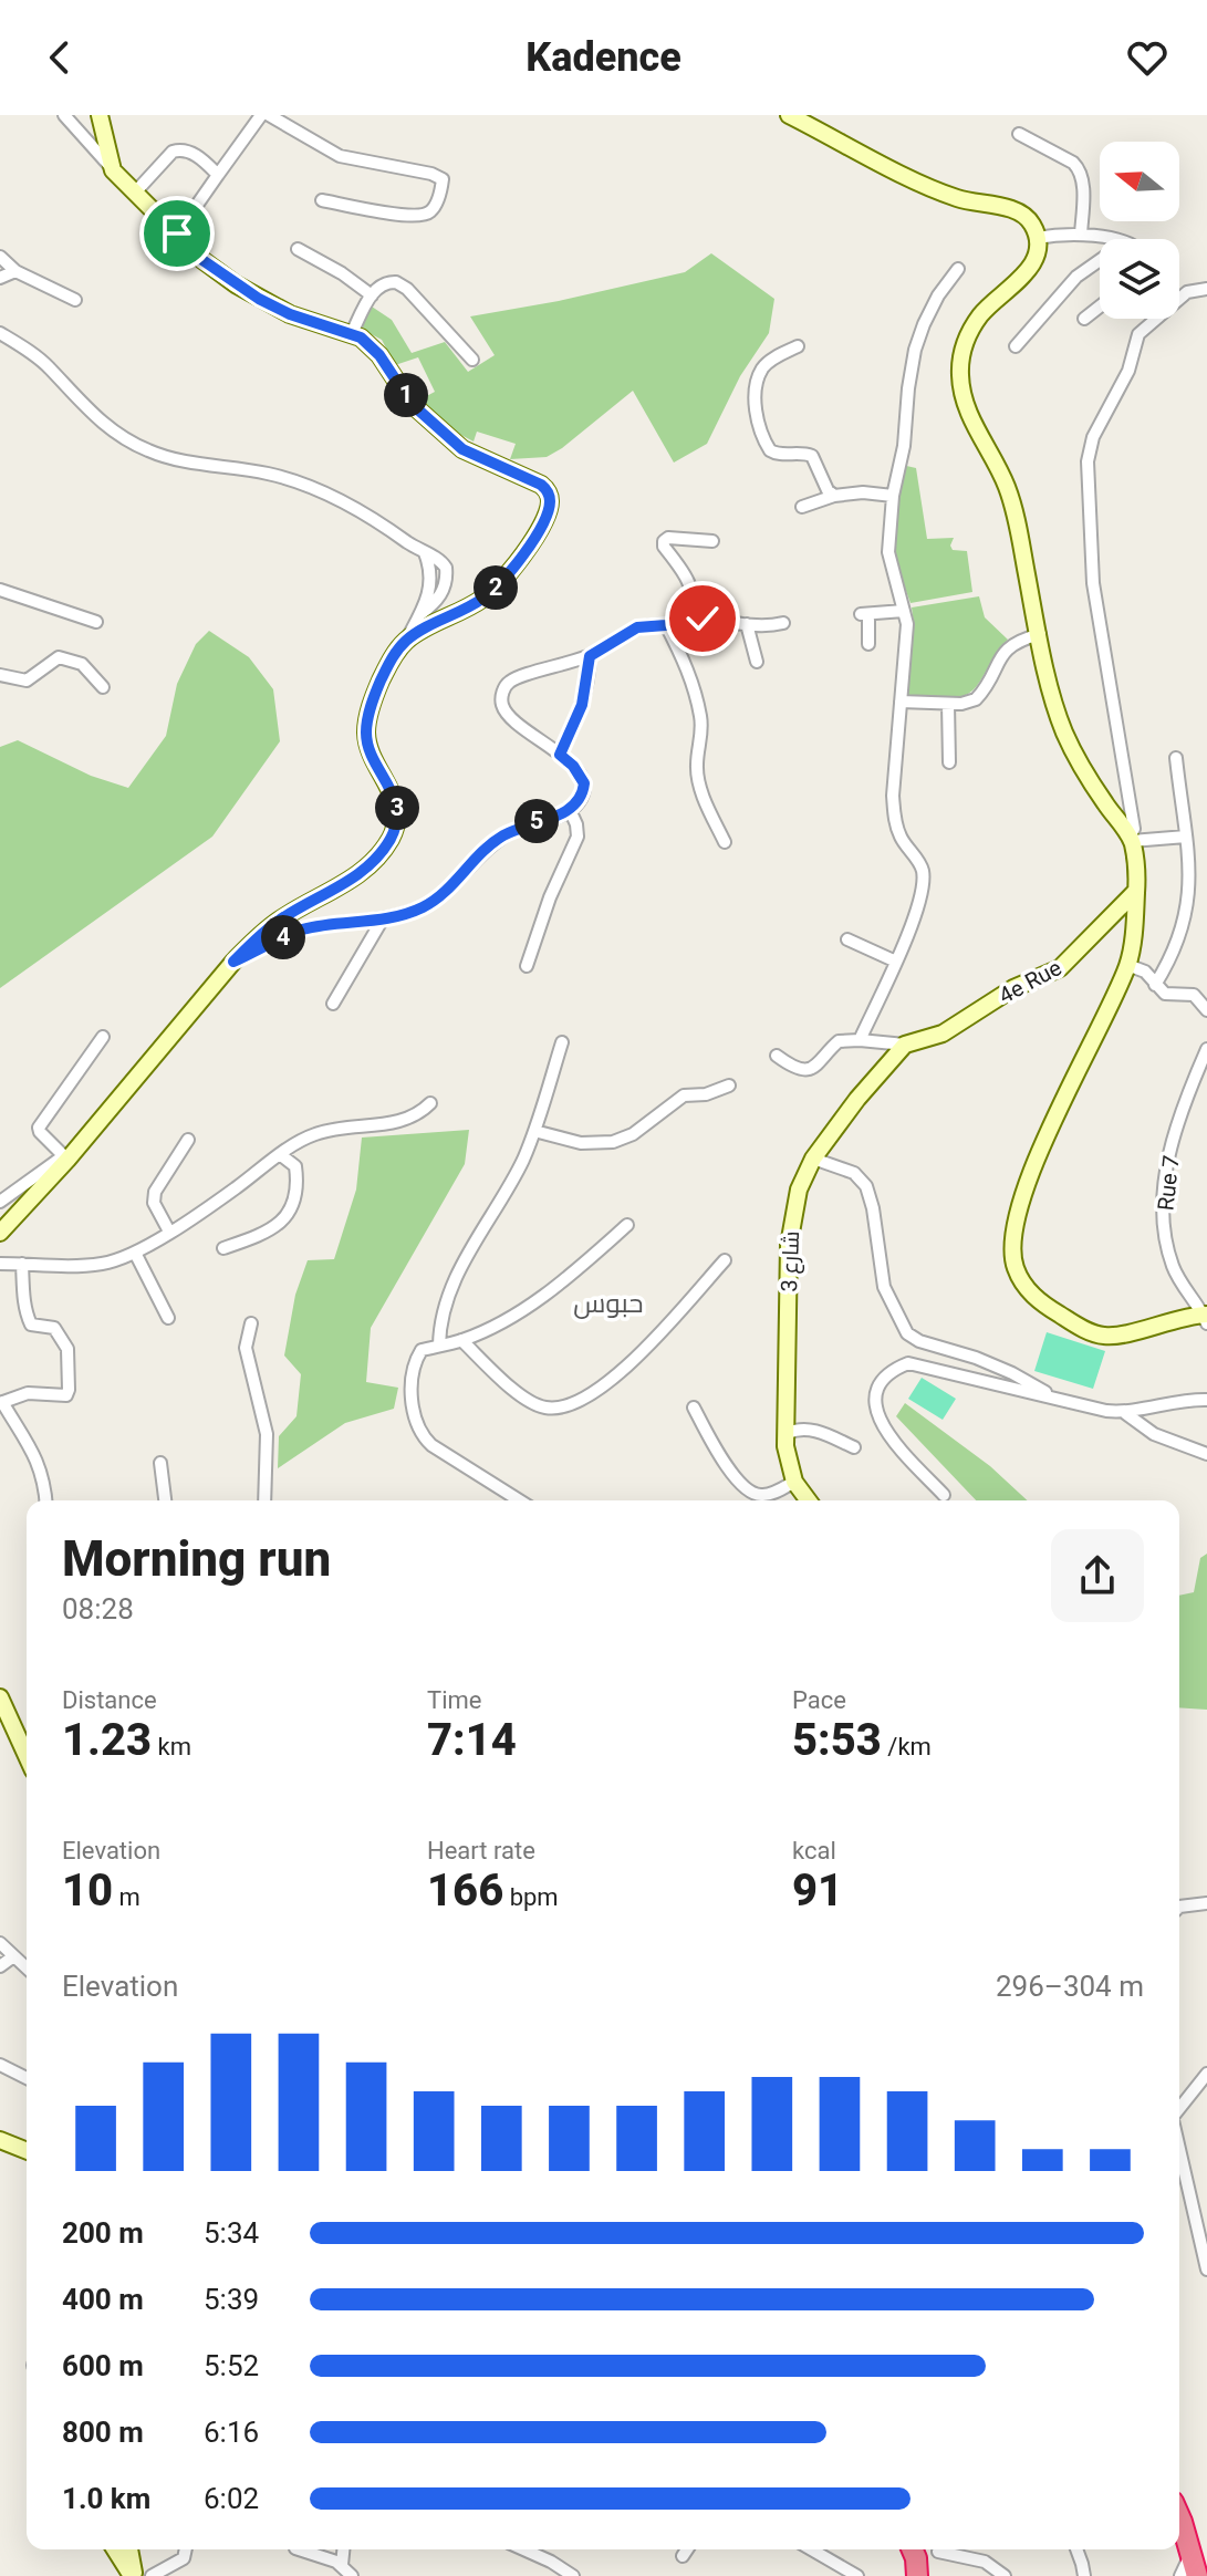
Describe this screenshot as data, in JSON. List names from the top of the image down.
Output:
{
  "streets": {
    "street": ["4e Rue", "Rue 7", "شارع 3"]
  },
  "crossings": [
    ["4e Rue", "شارع 3"]
  ],
  "districts": ["حبوس"],
  "north": "left",
  "page": {
    "header": "Kadence",
    "pins": [
      "1",
      "2",
      "3",
      "5",
      "4"
    ],
    "heading": ["Morning run", "08:28"],
    "stats": [
      ["Distance", "1.23 km"],
      ["Time", "7:14"],
      ["Pace", "5:53 /km"],
      ["Elevation", "10 m"],
      ["Heart rate", "166 bpm"],
      ["kcal", "91"]
    ],
    "chart": ["Elevation", "296–304 m"],
    "list": [
      {
        "name": "200 m",
        "note": "5:34"
      },
      {
        "name": "400 m",
        "note": "5:39"
      },
      {
        "name": "600 m",
        "note": "5:52"
      },
      {
        "name": "800 m",
        "note": "6:16"
      },
      {
        "name": "1.0 km",
        "note": "6:02"
      }
    ]
  }
}
